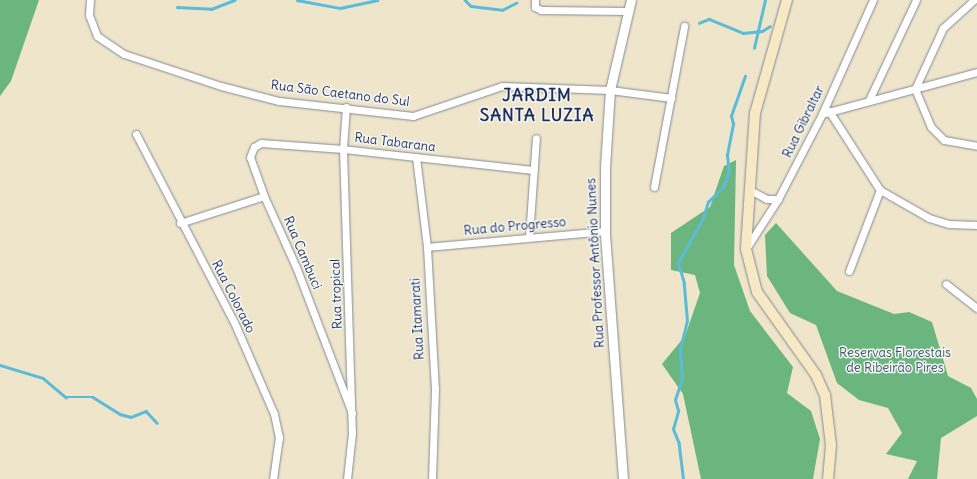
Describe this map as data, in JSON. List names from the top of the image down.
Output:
{
  "streets": {
    "street": [
      "Rua São Caetano do Sul",
      "Rua Gibraltar",
      "Rua Tabarana",
      "Rua do Progresso",
      "Rua Cambuci",
      "Rua Professor Antônio Nunes",
      "Rua tropical",
      "Rua Colorado",
      "Rua Itamarati"
    ]
  },
  "crossings": [
    ["Rua São Caetano do Sul", "Rua Professor Antônio Nunes"],
    ["Rua São Caetano do Sul", "Rua tropical"],
    ["Rua Tabarana", "Rua Cambuci"],
    ["Rua Tabarana", "Rua tropical"],
    ["Rua Tabarana", "Rua Itamarati"],
    ["Rua do Progresso", "Rua Professor Antônio Nunes"],
    ["Rua do Progresso", "Rua Itamarati"],
    ["Rua Cambuci", "Rua tropical"]
  ],
  "districts": ["JARDIM SANTA LUZIA"],
  "parks": ["Reservas Florestais de Ribeirão Pires"]
}
